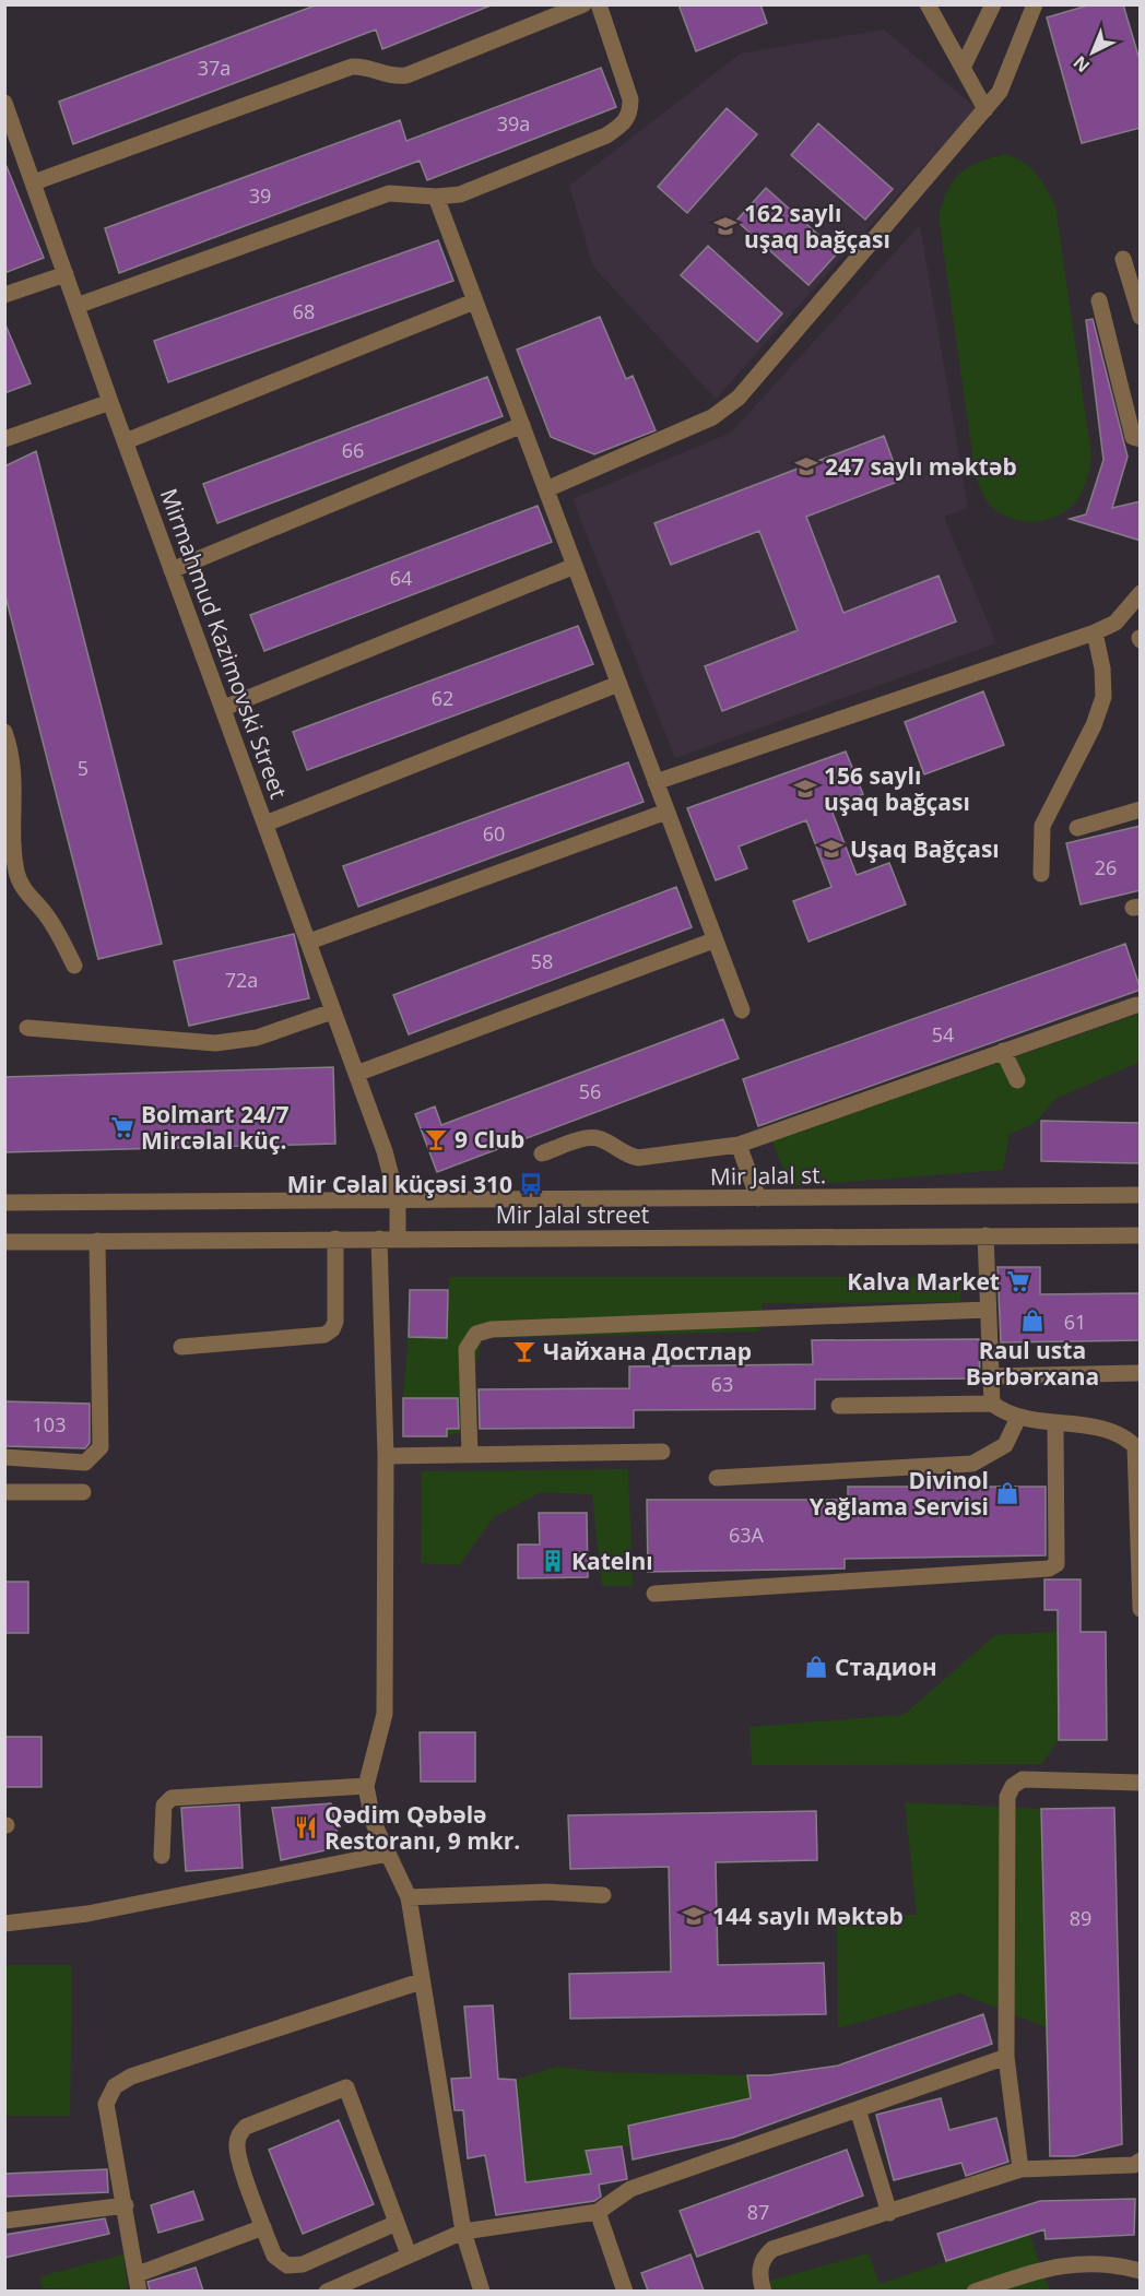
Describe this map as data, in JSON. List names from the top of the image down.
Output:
{
  "streets": {
    "street": ["Mirmahmud Kazimovski Street", "Mir Jalal st.", "Mir Jalal street"]
  },
  "crossings": [
    ["Mirmahmud Kazimovski Street", "Mir Jalal st."],
    ["Mirmahmud Kazimovski Street", "Mir Jalal street"]
  ],
  "places": {
    "school or university": [
      "162 saylı uşaq bağçası",
      "247 saylı məktəb",
      "156 saylı uşaq bağçası",
      "Uşaq Bağçası",
      "144 saylı Məktəb"
    ],
    "supermarket": ["Bolmart 24/7 Mircәlal küç.", "Kalva Market"],
    "bar": ["9 Club", "Чайхана Достлар"],
    "bus stop": ["Mir Cəlal küçəsi 310"],
    "shop": ["Raul usta Bərbərxana", "Divinol Yağlama Servisi", "Стадион"],
    "building": ["Katelnı"],
    "restaurant": ["Qədim Qəbələ Restoranı, 9 mkr."]
  },
  "house_numbers": [
    "37a",
    "39a",
    "39",
    "68",
    "66",
    "64",
    "62",
    "5",
    "60",
    "26",
    "58",
    "72a",
    "54",
    "56",
    "61",
    "63",
    "103",
    "63A",
    "89",
    "87"
  ],
  "north": "bottom left"
}
